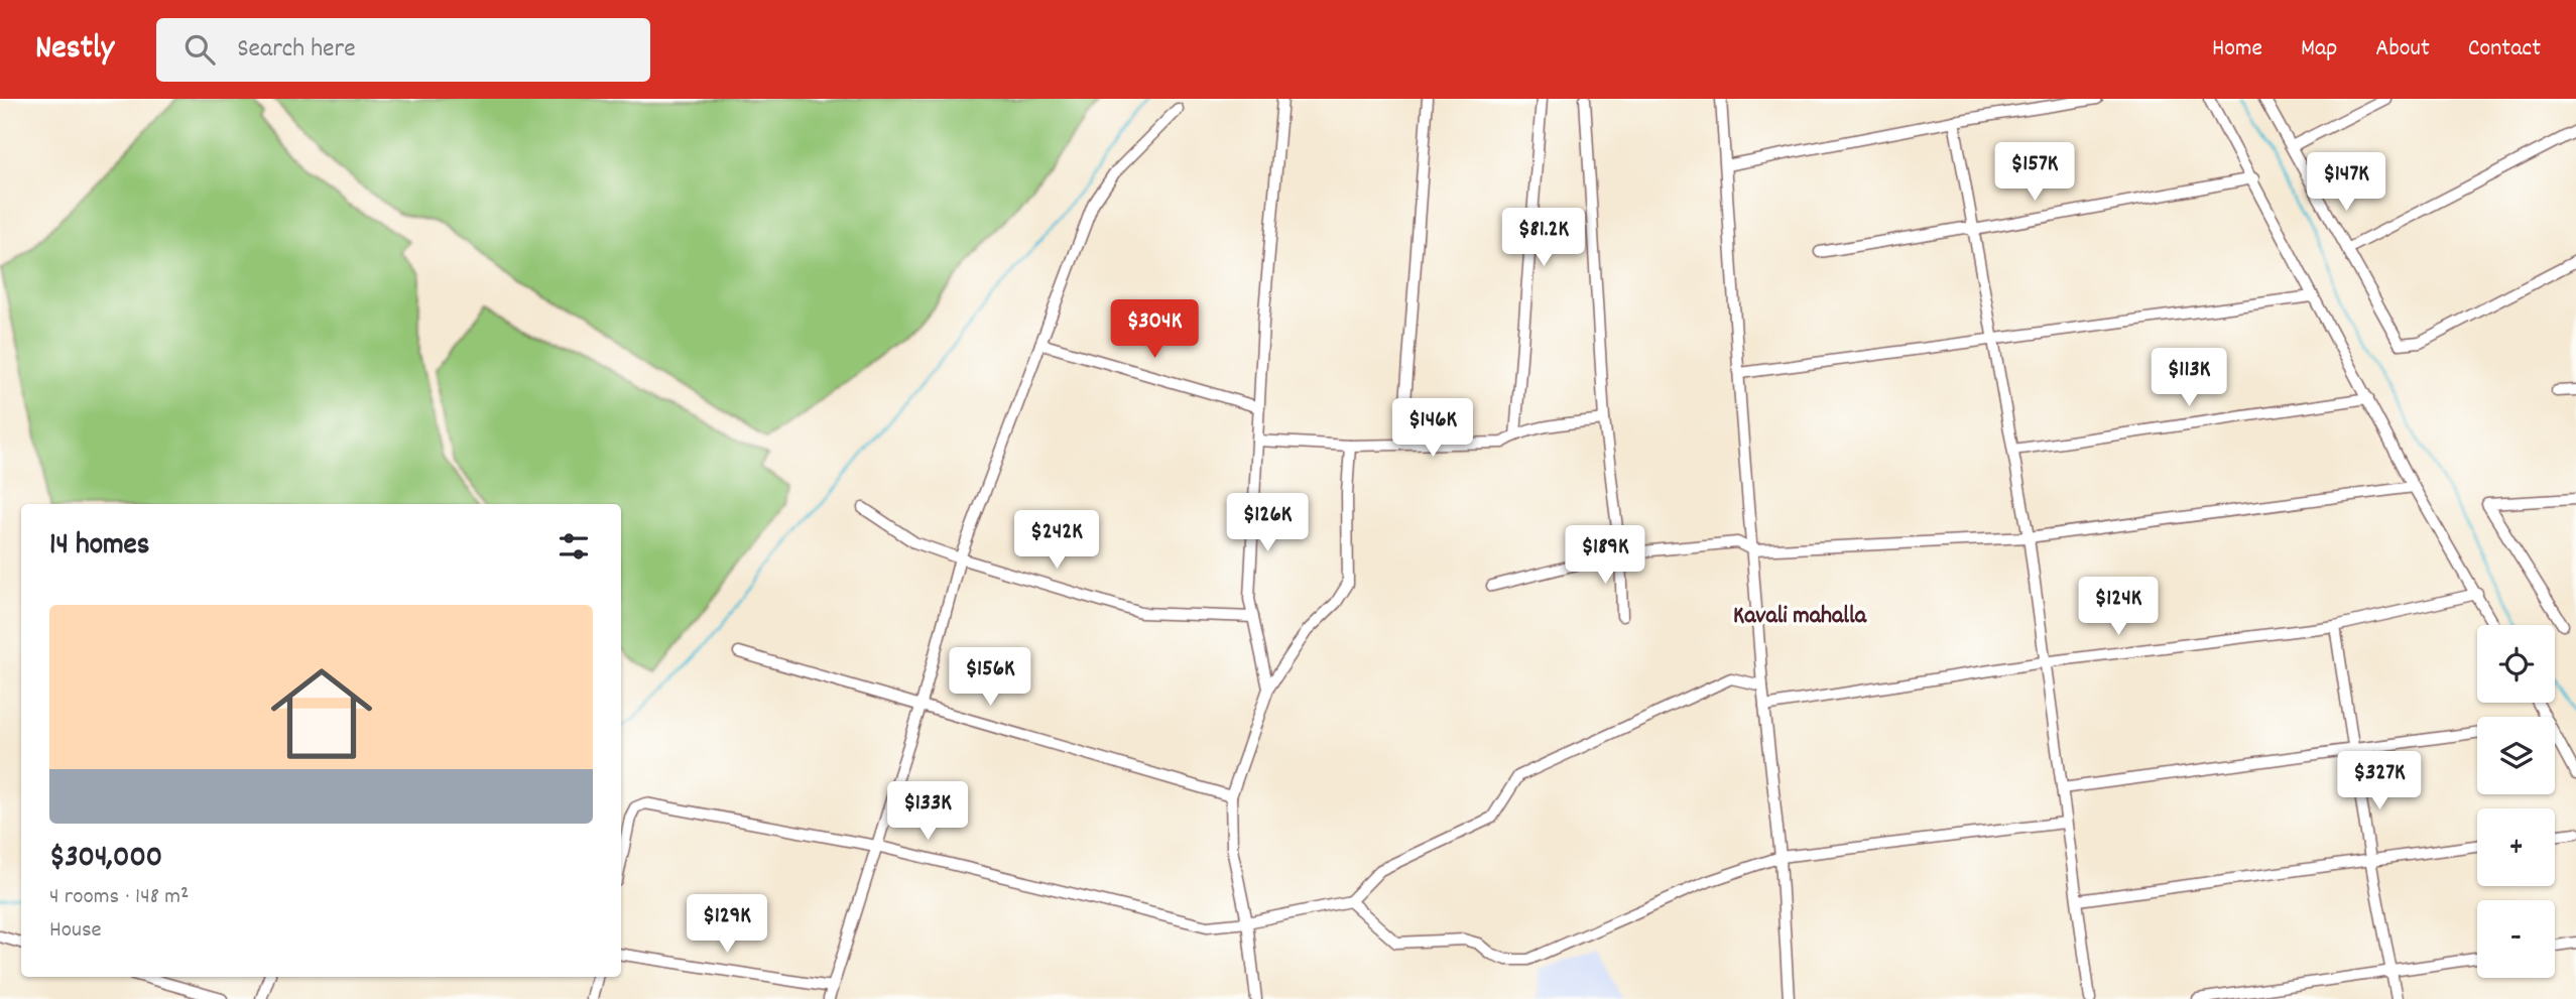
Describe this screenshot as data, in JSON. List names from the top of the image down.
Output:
{
  "districts": ["Kavali mahalla"],
  "page": {
    "header": "Nestly",
    "search": "Search here",
    "nav": [
      "Home",
      "Map",
      "About",
      "Contact"
    ],
    "price": [
      "$157K",
      "$147K",
      "$81.2K",
      "$304K",
      "$113K",
      "$146K",
      "$126K",
      "$242K",
      "$189K",
      "$124K",
      "$156K",
      "$327K",
      "$133K",
      "$129K"
    ],
    "heading": "14 homes",
    "list": [
      {
        "name": "$304,000",
        "note": "4 rooms · 148 m² · House"
      }
    ],
    "map_buttons": ["+", "−"]
  }
}
